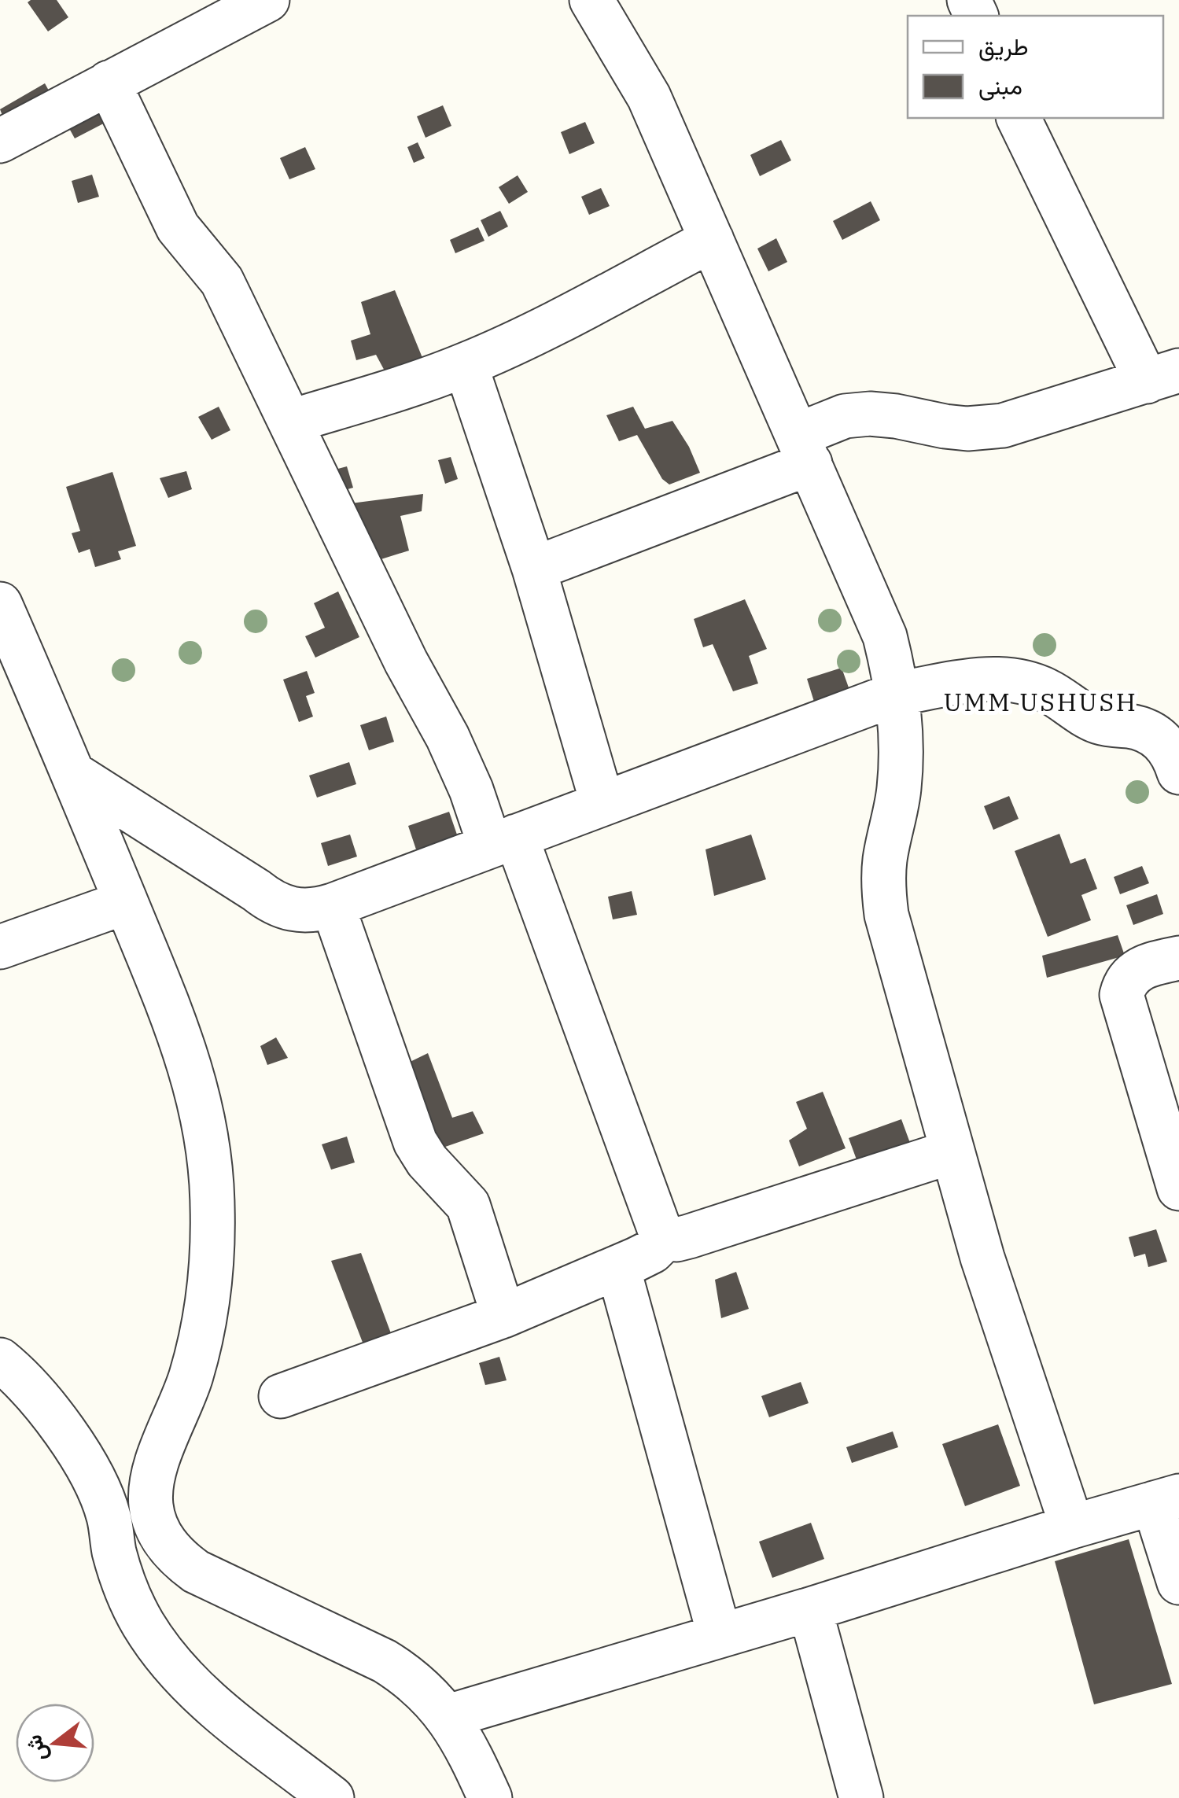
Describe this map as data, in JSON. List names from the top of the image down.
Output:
{
  "districts": ["UMM USHUSH"],
  "legend": ["طريق", "مبنى"],
  "north": "left"
}
